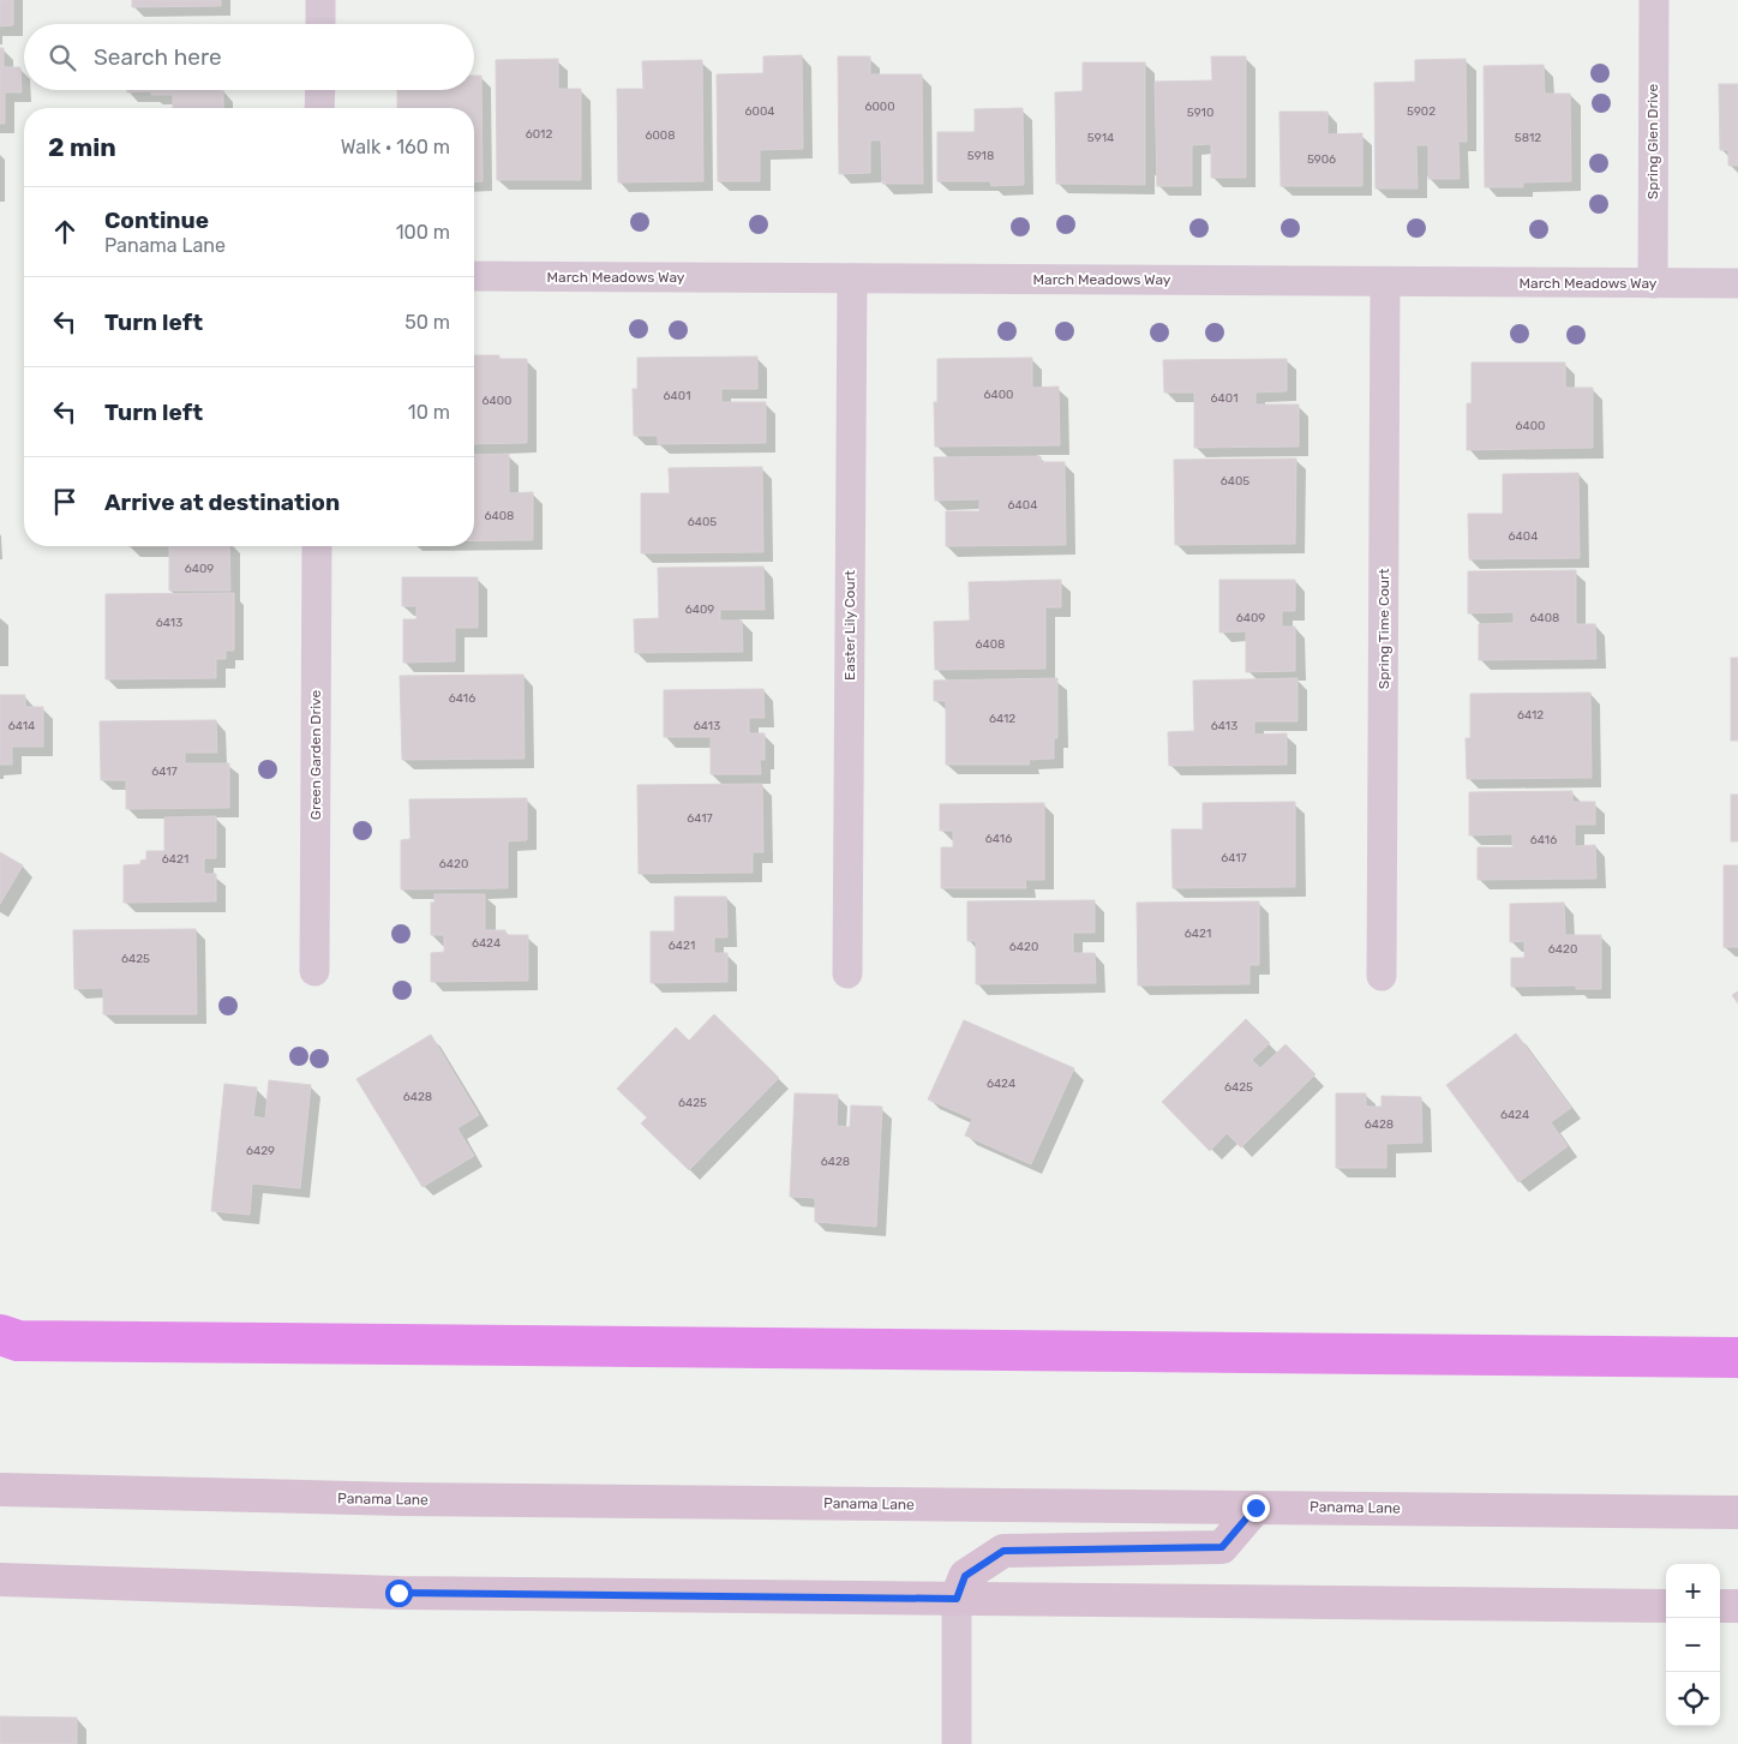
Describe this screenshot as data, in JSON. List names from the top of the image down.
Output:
{
  "streets": {
    "main road": ["Panama Lane"],
    "street": [
      "Spring Glen Drive",
      "March Meadows Way",
      "Easter Lily Court",
      "Spring Time Court",
      "Green Garden Drive"
    ]
  },
  "crossings": [
    ["Spring Glen Drive", "March Meadows Way"],
    ["March Meadows Way", "Easter Lily Court"],
    ["March Meadows Way", "Spring Time Court"]
  ],
  "house_numbers": [
    "6000",
    "6004",
    "5902",
    "5910",
    "6012",
    "6008",
    "5914",
    "5812",
    "5918",
    "5906",
    "6400",
    "6401",
    "6401",
    "6400",
    "6400",
    "6405",
    "6404",
    "6408",
    "6405",
    "6404",
    "6409",
    "6409",
    "6409",
    "6408",
    "6413",
    "6408",
    "6416",
    "6412",
    "6412",
    "6414",
    "6413",
    "6413",
    "6417",
    "6417",
    "6416",
    "6416",
    "6417",
    "6421",
    "6420",
    "6421",
    "6424",
    "6421",
    "6420",
    "6420",
    "6425",
    "6424",
    "6425",
    "6428",
    "6425",
    "6424",
    "6428",
    "6429",
    "6428"
  ],
  "page": {
    "search": "Search here",
    "heading": ["2 min", "Walk · 160 m"],
    "list": [
      ["Continue", "Panama Lane", "100 m"],
      ["Turn left", "50 m"],
      ["Turn left", "10 m"],
      "Arrive at destination"
    ],
    "map_buttons": ["+", "−"]
  }
}
